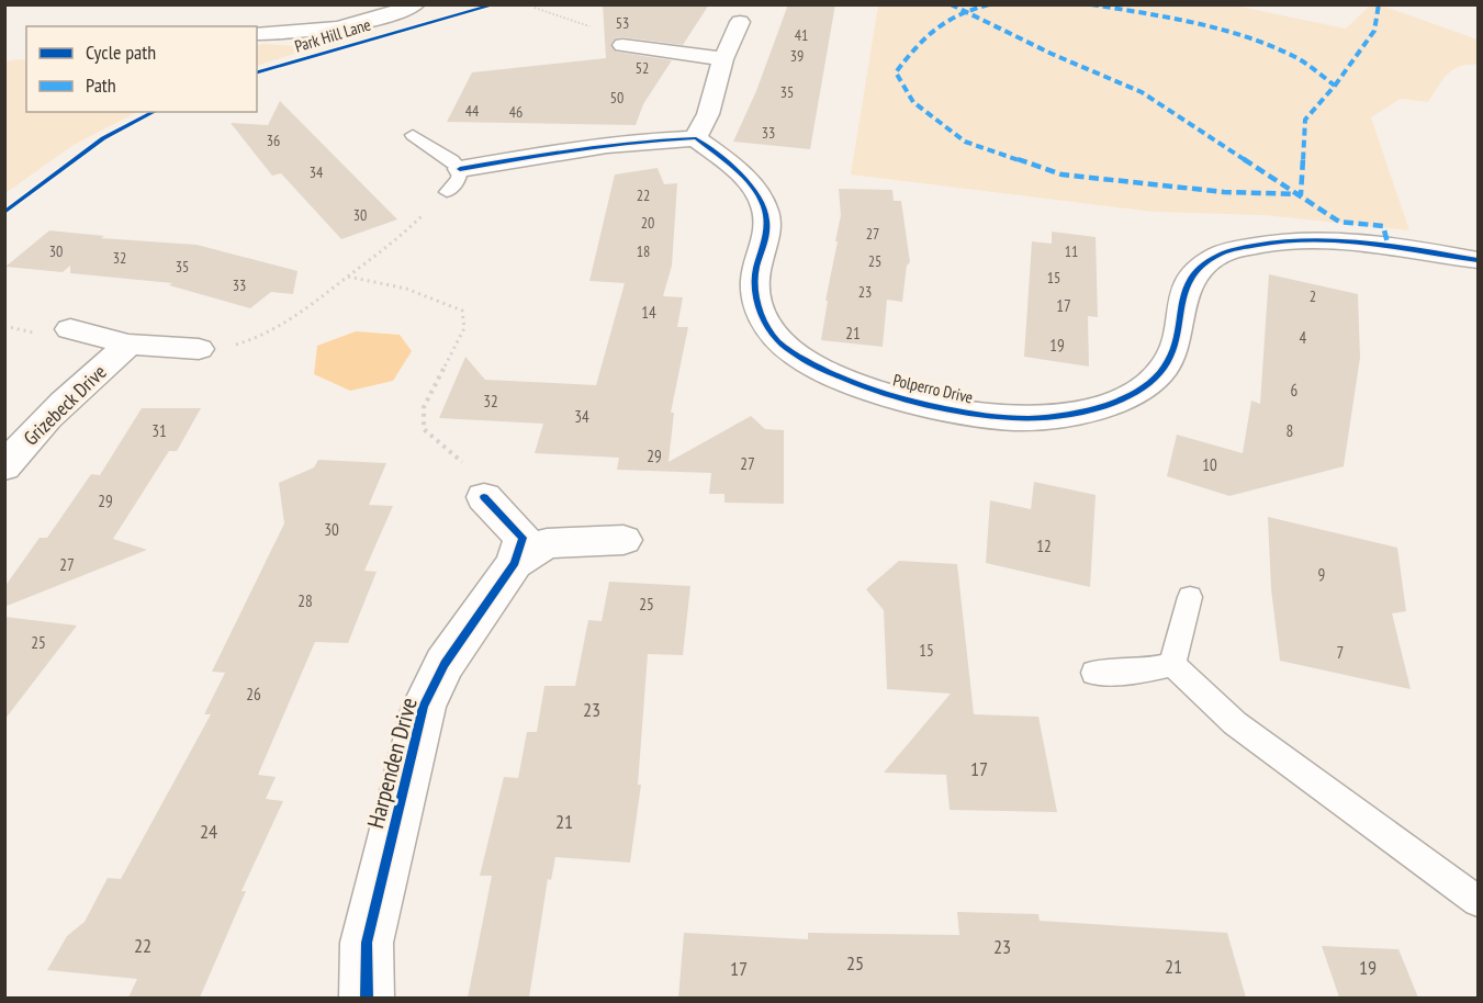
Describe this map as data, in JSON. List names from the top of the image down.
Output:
{
  "streets": {
    "street": ["Polperro Drive", "Grizebeck Drive", "Harpenden Drive"],
    "cycle path": ["Park Hill Lane"]
  },
  "house_numbers": [
    "53",
    "41",
    "39",
    "52",
    "35",
    "50",
    "44",
    "46",
    "33",
    "36",
    "34",
    "22",
    "30",
    "20",
    "27",
    "30",
    "18",
    "11",
    "32",
    "25",
    "35",
    "15",
    "33",
    "23",
    "2",
    "17",
    "14",
    "21",
    "4",
    "19",
    "6",
    "32",
    "34",
    "31",
    "8",
    "29",
    "27",
    "10",
    "29",
    "30",
    "12",
    "27",
    "9",
    "28",
    "25",
    "25",
    "15",
    "7",
    "26",
    "23",
    "17",
    "21",
    "24",
    "22",
    "23",
    "25",
    "21",
    "19",
    "17"
  ],
  "legend": ["Cycle path", "Path"]
}
